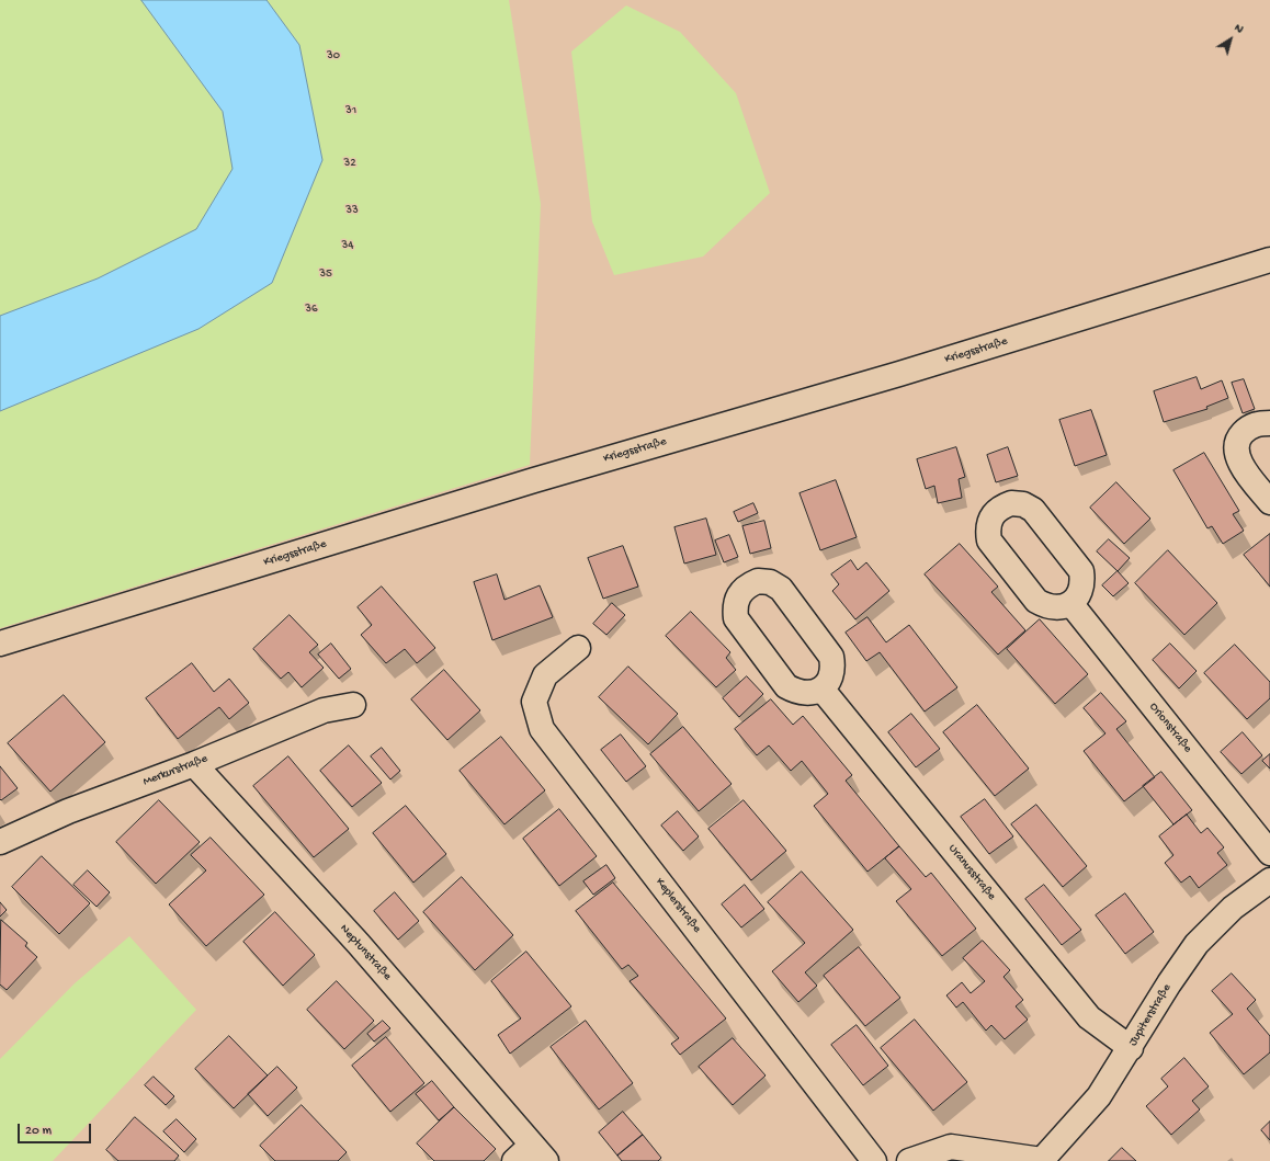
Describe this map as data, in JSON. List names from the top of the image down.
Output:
{
  "streets": {
    "street": [
      "Kriegsstraße",
      "Orionstraße",
      "Merkurstraße",
      "Uranusstraße",
      "Keplerstraße",
      "Neptunstraße",
      "Jupiterstraße"
    ]
  },
  "crossings": [
    ["Merkurstraße", "Neptunstraße"],
    ["Uranusstraße", "Jupiterstraße"]
  ],
  "parks": [
    "30",
    "31",
    "32",
    "33",
    "34",
    "35",
    "36"
  ],
  "scale_bar": "20 m",
  "north": "top right"
}
